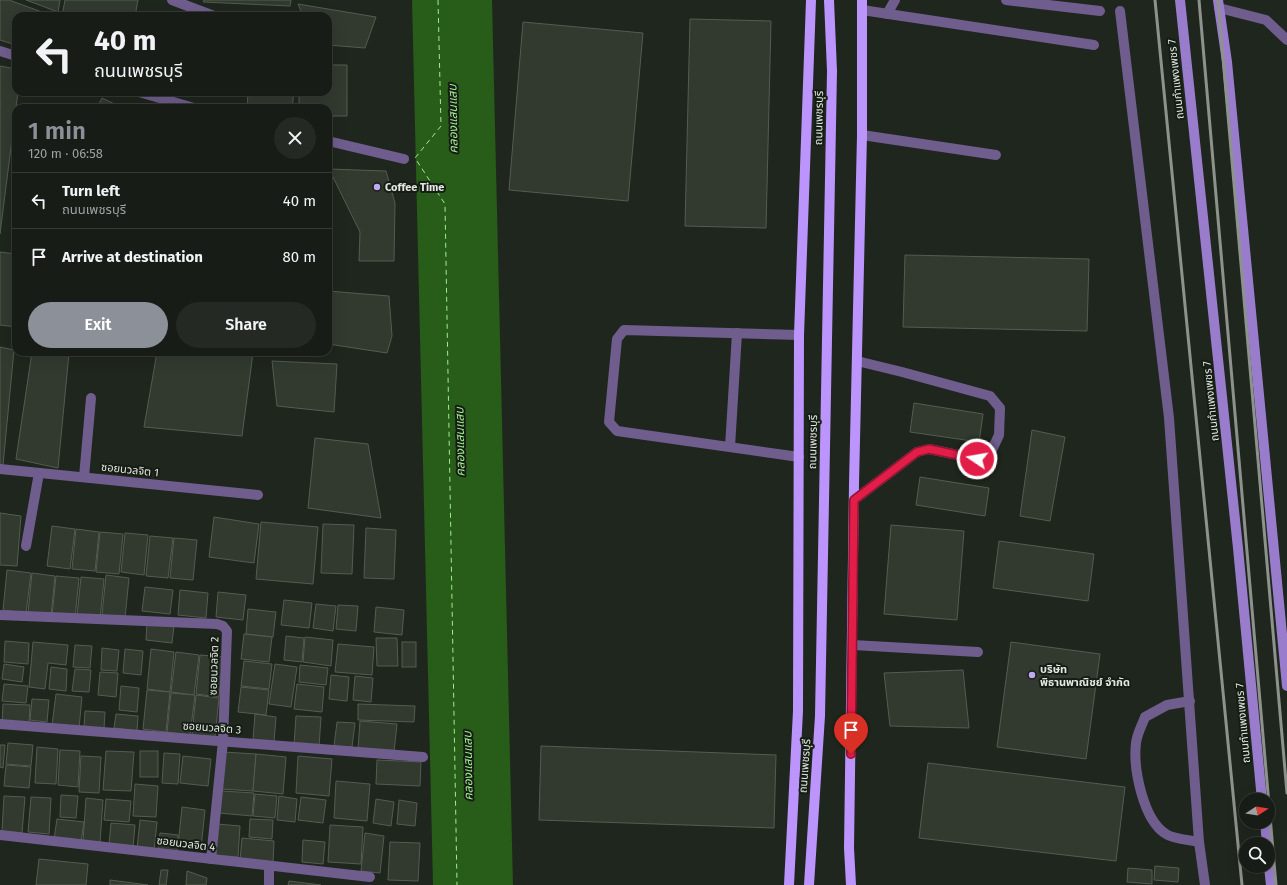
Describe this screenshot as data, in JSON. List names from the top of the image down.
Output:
{
  "streets": {
    "main road": ["ถนนเพชรบุรี"],
    "street": [
      "ถนนกำแพงเพชร 7",
      "ซอยนวลจิต 1",
      "ซอยนวลจิต 2",
      "ซอยนวลจิต 3",
      "ซอยนวลจิต 4"
    ]
  },
  "crossings": [
    ["ซอยนวลจิต 2", "ซอยนวลจิต 3"],
    ["ซอยนวลจิต 2", "ซอยนวลจิต 4"]
  ],
  "water": ["คลองแสนแสบ"],
  "places": ["Coffee Time", "บริษัท พิธานพาณิชย์ จำกัด"],
  "north": "right",
  "page": {
    "turn": ["40 m", "ถนนเพชรบุรี"],
    "heading": ["1 min", "120 m · 06:58"],
    "list": [
      {
        "name": "Turn left",
        "note": "ถนนเพชรบุรี",
        "value": "40 m"
      },
      {
        "name": "Arrive at destination",
        "value": "80 m"
      }
    ],
    "buttons": ["Exit", "Share"]
  }
}
